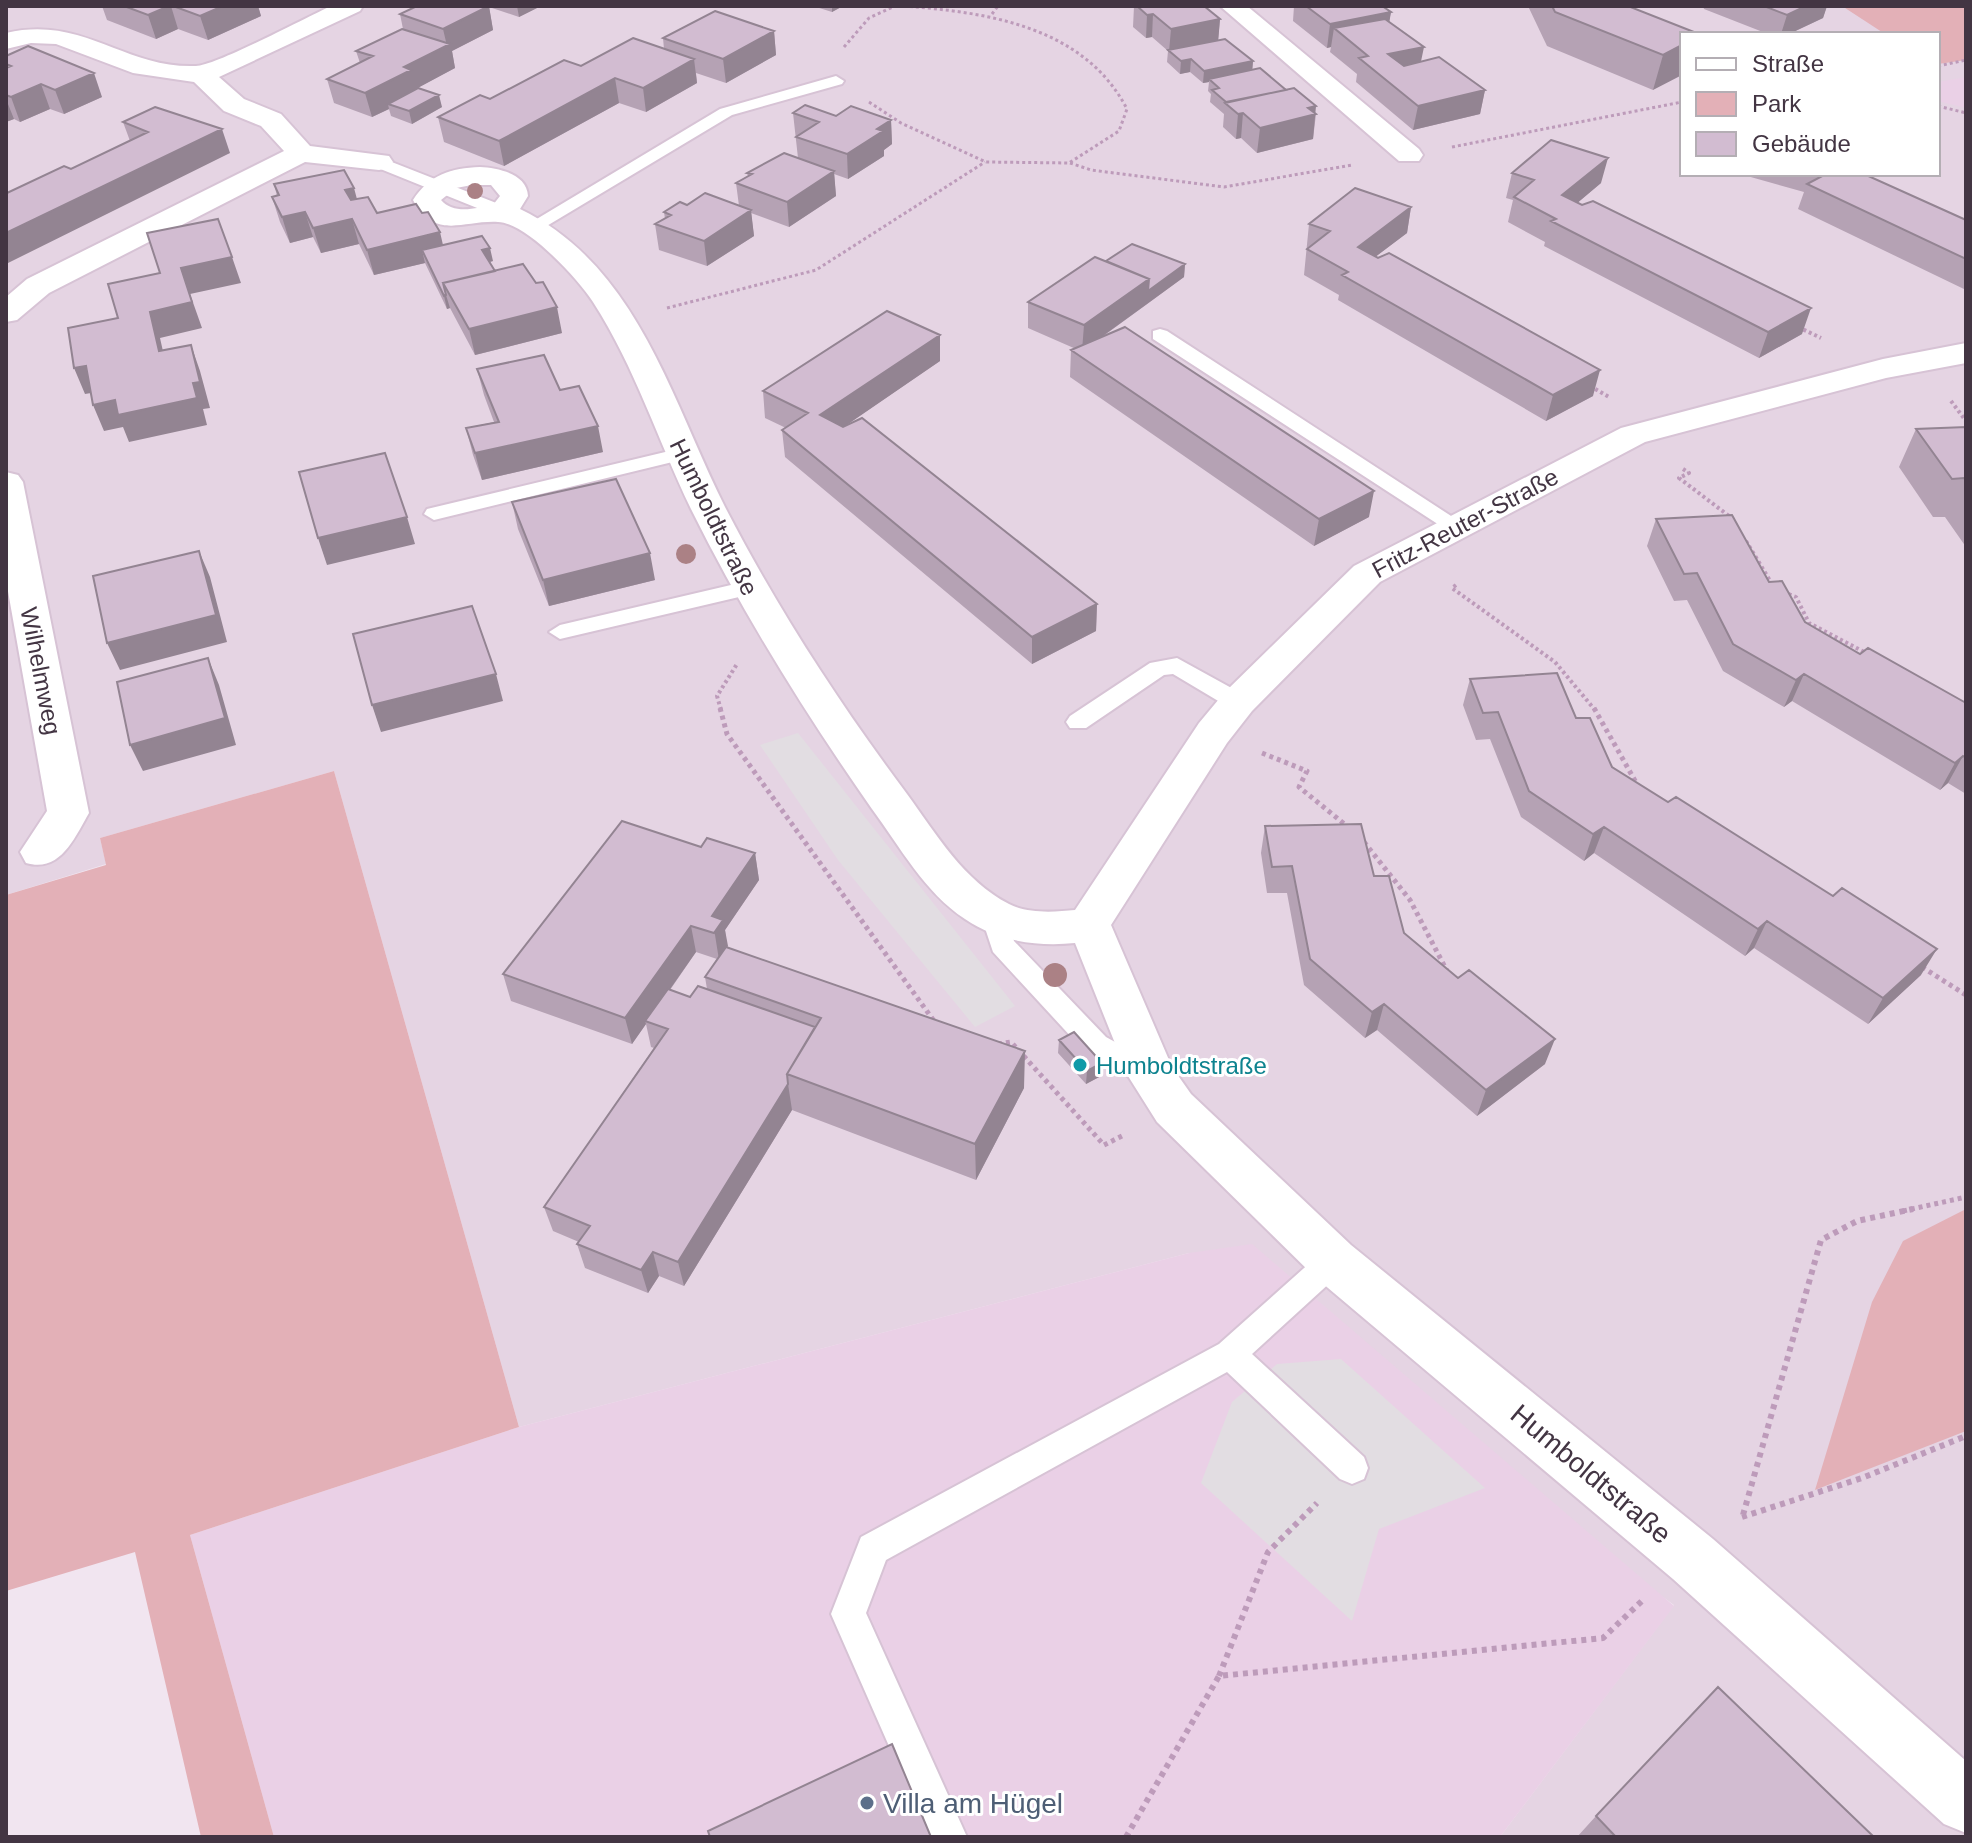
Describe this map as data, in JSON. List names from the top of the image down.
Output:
{
  "streets": {
    "street": ["Humboldtstraße", "Fritz-Reuter-Straße", "Wilhelmweg"]
  },
  "crossings": [
    ["Humboldtstraße", "Fritz-Reuter-Straße"]
  ],
  "places": ["Humboldtstraße", "Villa am Hügel"],
  "legend": ["Straße", "Park", "Gebäude"]
}
